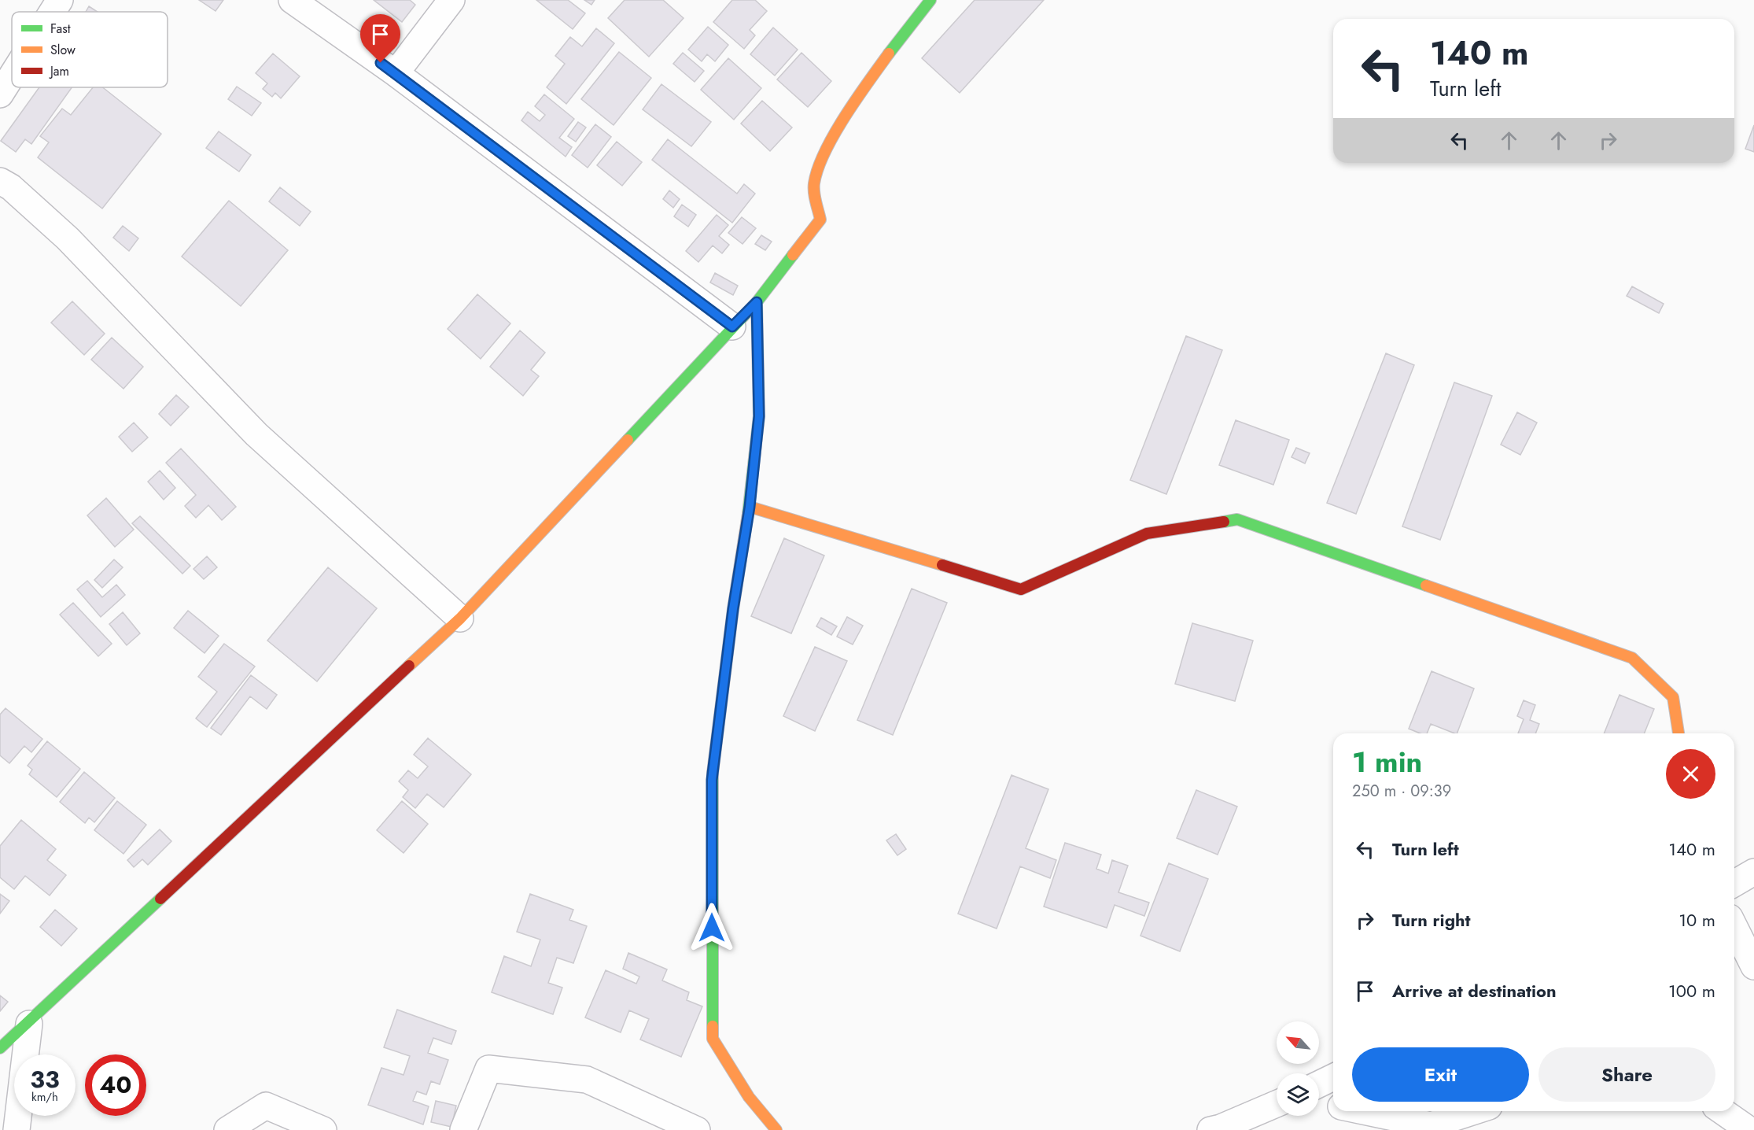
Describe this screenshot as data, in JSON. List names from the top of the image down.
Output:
{
  "legend": ["Fast", "Slow", "Jam"],
  "north": "top left",
  "page": {
    "turn": ["140 m", "Turn left"],
    "heading": ["1 min", "250 m · 09:39"],
    "list": [
      {
        "name": "Turn left",
        "value": "140 m"
      },
      {
        "name": "Turn right",
        "value": "10 m"
      },
      {
        "name": "Arrive at destination",
        "value": "100 m"
      }
    ],
    "buttons": ["Exit", "Share"],
    "speed": "33 km/h",
    "limit": "40"
  }
}
